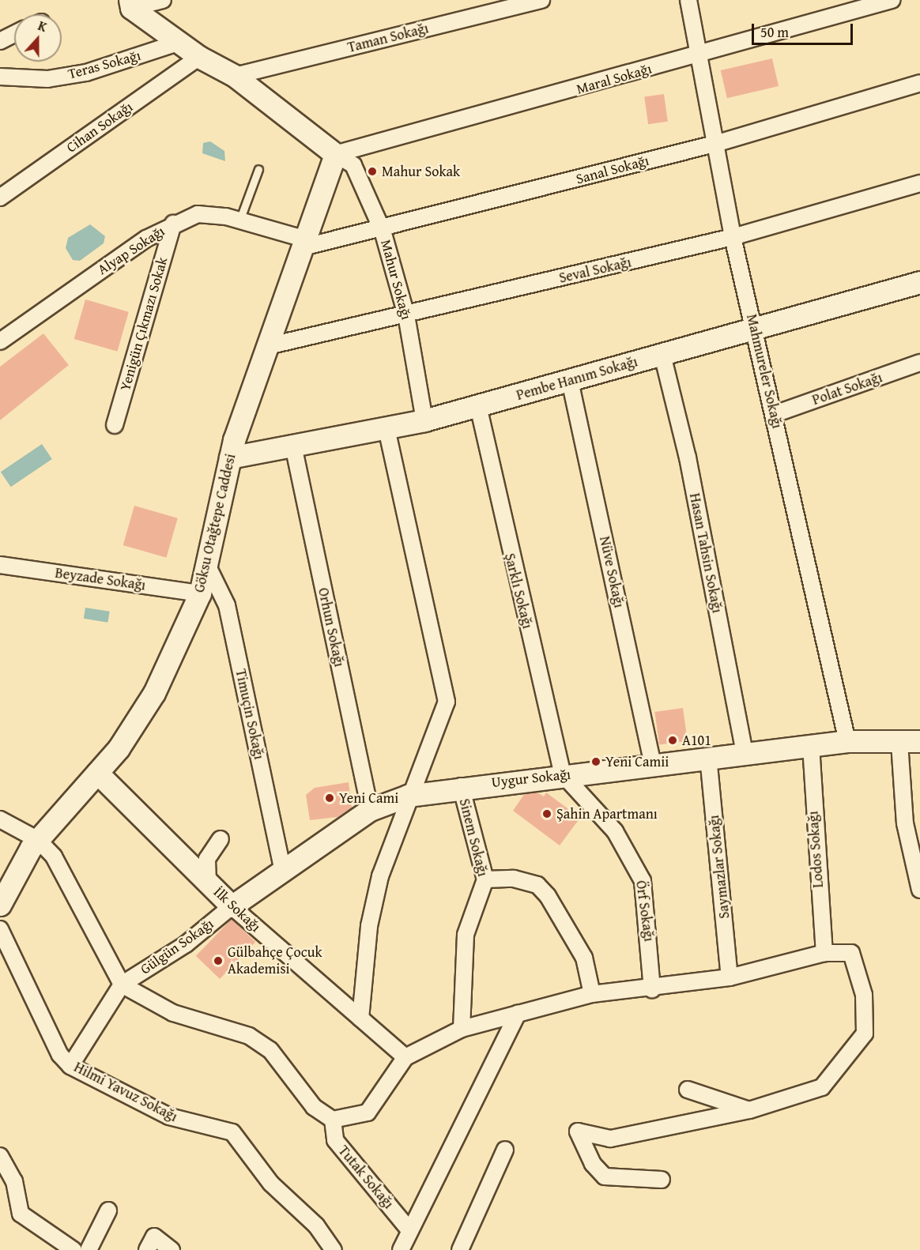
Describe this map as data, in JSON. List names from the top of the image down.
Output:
{
  "streets": {
    "street": [
      "Taman Sokağı",
      "Teras Sokağı",
      "Maral Sokağı",
      "Cihan Sokağı",
      "Sanal Sokağı",
      "Alyap Sokağı",
      "Seval Sokağı",
      "Mahur Sokağı",
      "Yenigün Çıkmazı Sokak",
      "Mahmureler Sokağı",
      "Pembe Hanım Sokağı",
      "Polat Sokağı",
      "Göksu Otağtepe Caddesi",
      "Hasan Tahsin Sokağı",
      "Nüve Sokağı",
      "Beyzade Sokağı",
      "Şarklı Sokağı",
      "Orhun Sokağı",
      "Timuçin Sokağı",
      "Uygur Sokağı",
      "Sinem Sokağı",
      "Lodos Sokağı",
      "Saymazlar Sokağı",
      "İlk Sokağı",
      "Örf Sokağı",
      "Gülgün Sokağı",
      "Hilmi Yavuz Sokağı",
      "Tutak Sokağı"
    ]
  },
  "crossings": [
    ["Maral Sokağı", "Mahur Sokağı"],
    ["Maral Sokağı", "Mahmureler Sokağı"],
    ["Maral Sokağı", "Göksu Otağtepe Caddesi"],
    ["Sanal Sokağı", "Alyap Sokağı"],
    ["Sanal Sokağı", "Mahur Sokağı"],
    ["Sanal Sokağı", "Mahmureler Sokağı"],
    ["Sanal Sokağı", "Göksu Otağtepe Caddesi"],
    ["Alyap Sokağı", "Yenigün Çıkmazı Sokak"],
    ["Alyap Sokağı", "Göksu Otağtepe Caddesi"],
    ["Seval Sokağı", "Mahur Sokağı"],
    ["Seval Sokağı", "Mahmureler Sokağı"],
    ["Seval Sokağı", "Göksu Otağtepe Caddesi"],
    ["Mahur Sokağı", "Pembe Hanım Sokağı"],
    ["Mahur Sokağı", "Göksu Otağtepe Caddesi"],
    ["Mahmureler Sokağı", "Pembe Hanım Sokağı"],
    ["Mahmureler Sokağı", "Polat Sokağı"],
    ["Mahmureler Sokağı", "Uygur Sokağı"],
    ["Pembe Hanım Sokağı", "Göksu Otağtepe Caddesi"],
    ["Pembe Hanım Sokağı", "Hasan Tahsin Sokağı"],
    ["Pembe Hanım Sokağı", "Nüve Sokağı"],
    ["Pembe Hanım Sokağı", "Şarklı Sokağı"],
    ["Pembe Hanım Sokağı", "Orhun Sokağı"],
    ["Göksu Otağtepe Caddesi", "Beyzade Sokağı"],
    ["Göksu Otağtepe Caddesi", "Timuçin Sokağı"],
    ["Göksu Otağtepe Caddesi", "İlk Sokağı"],
    ["Hasan Tahsin Sokağı", "Uygur Sokağı"],
    ["Nüve Sokağı", "Uygur Sokağı"],
    ["Şarklı Sokağı", "Uygur Sokağı"],
    ["Şarklı Sokağı", "Örf Sokağı"],
    ["Orhun Sokağı", "Uygur Sokağı"],
    ["Timuçin Sokağı", "Uygur Sokağı"],
    ["Uygur Sokağı", "Sinem Sokağı"],
    ["Uygur Sokağı", "Lodos Sokağı"],
    ["Uygur Sokağı", "Saymazlar Sokağı"],
    ["Uygur Sokağı", "İlk Sokağı"],
    ["Uygur Sokağı", "Örf Sokağı"],
    ["Uygur Sokağı", "Gülgün Sokağı"],
    ["İlk Sokağı", "Gülgün Sokağı"]
  ],
  "places": [
    "Mahur Sokak",
    "A101",
    "Yeni Camii",
    "Yeni Cami",
    "Şahin Apartmanı",
    "Gülbahçe Çocuk Akademisi"
  ],
  "scale_bar": "50 m",
  "north": "top"
}
